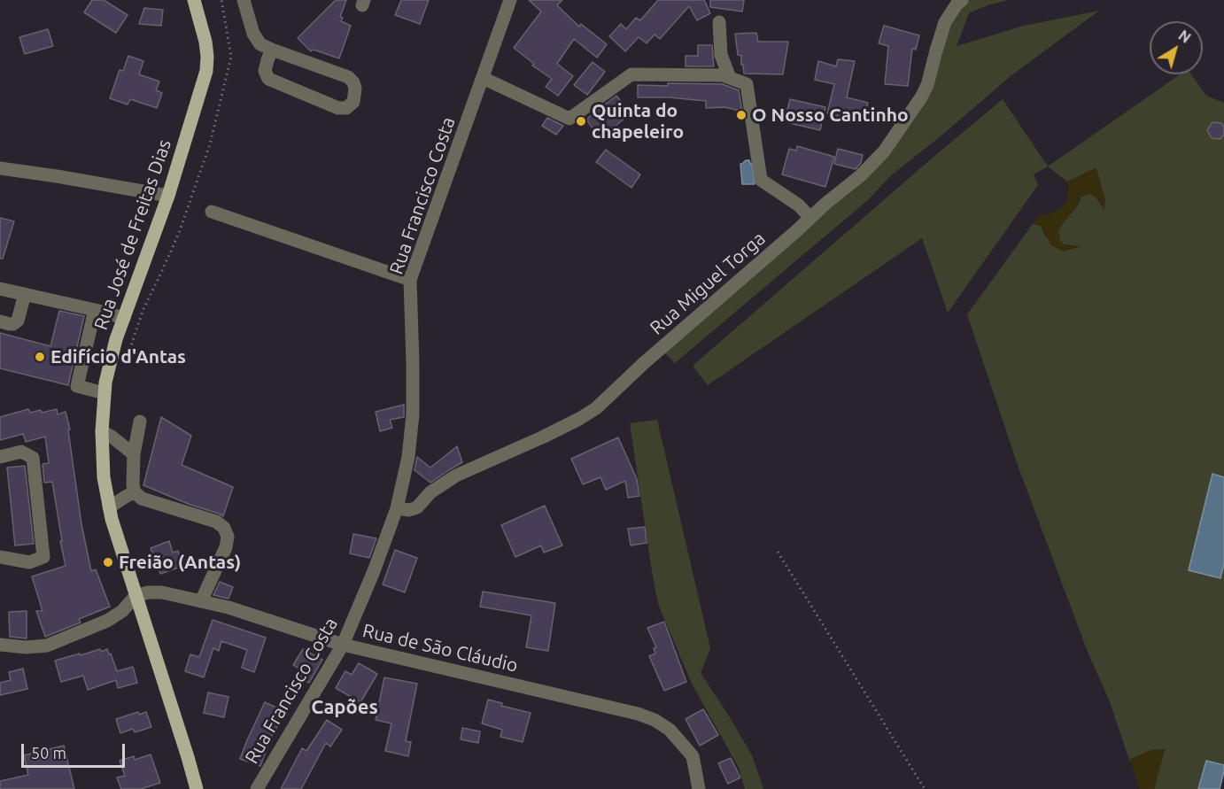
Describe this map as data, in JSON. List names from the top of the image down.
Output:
{
  "streets": {
    "main road": ["Rua José de Freitas Dias"],
    "street": ["Rua Francisco Costa", "Rua Miguel Torga", "Rua de São Cláudio"]
  },
  "crossings": [
    ["Rua Francisco Costa", "Rua Miguel Torga"],
    ["Rua Francisco Costa", "Rua de São Cláudio"],
    ["Rua José de Freitas Dias", "Rua de São Cláudio"]
  ],
  "districts": ["Capões"],
  "places": [
    "O Nosso Cantinho",
    "Quinta do chapeleiro",
    "Edifício d'Antas",
    "Freião (Antas)"
  ],
  "scale_bar": "50 m",
  "north": "top right"
}
